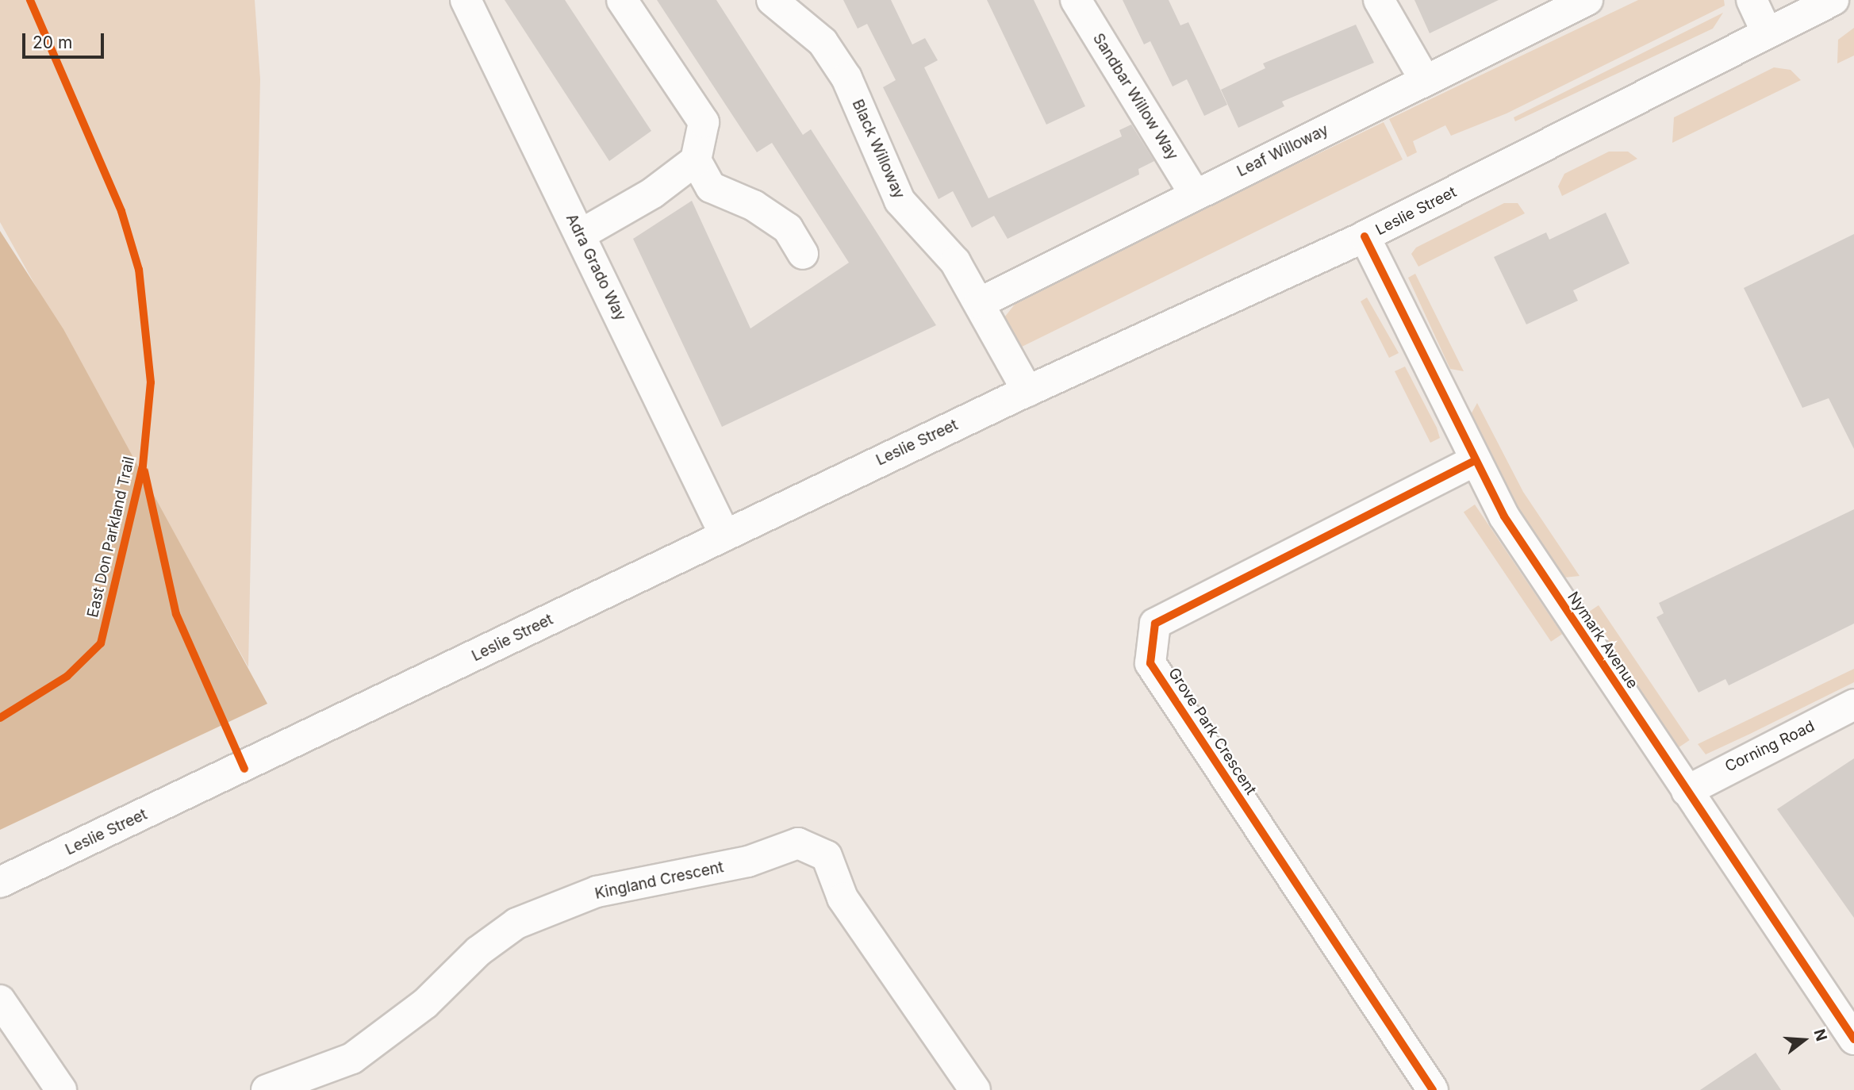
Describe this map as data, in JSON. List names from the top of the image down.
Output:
{
  "streets": {
    "street": [
      "Sandbar Willow Way",
      "Black Willoway",
      "Leaf Willoway",
      "Leslie Street",
      "Adra Grado Way",
      "Nymark Avenue",
      "Grove Park Crescent",
      "Corning Road",
      "Kingland Crescent"
    ],
    "cycle path": ["East Don Parkland Trail"]
  },
  "crossings": [
    ["Sandbar Willow Way", "Leaf Willoway"],
    ["Black Willoway", "Leaf Willoway"],
    ["Black Willoway", "Leslie Street"],
    ["Leslie Street", "Adra Grado Way"],
    ["Leslie Street", "Nymark Avenue"],
    ["Nymark Avenue", "Grove Park Crescent"],
    ["Nymark Avenue", "Corning Road"]
  ],
  "scale_bar": "20 m",
  "north": "right"
}
